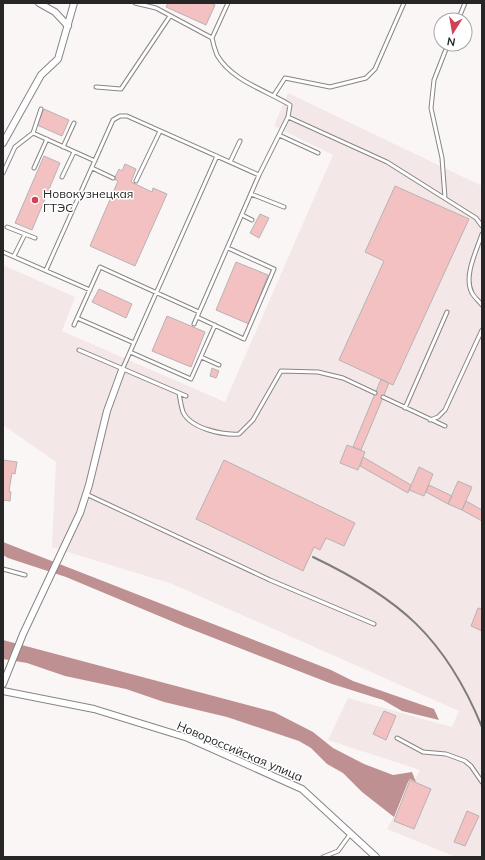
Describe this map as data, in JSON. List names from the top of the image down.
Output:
{
  "streets": {
    "street": ["Новороссийская улица"]
  },
  "places": ["Новокузнецкая ГТЭС"],
  "north": "bottom"
}
